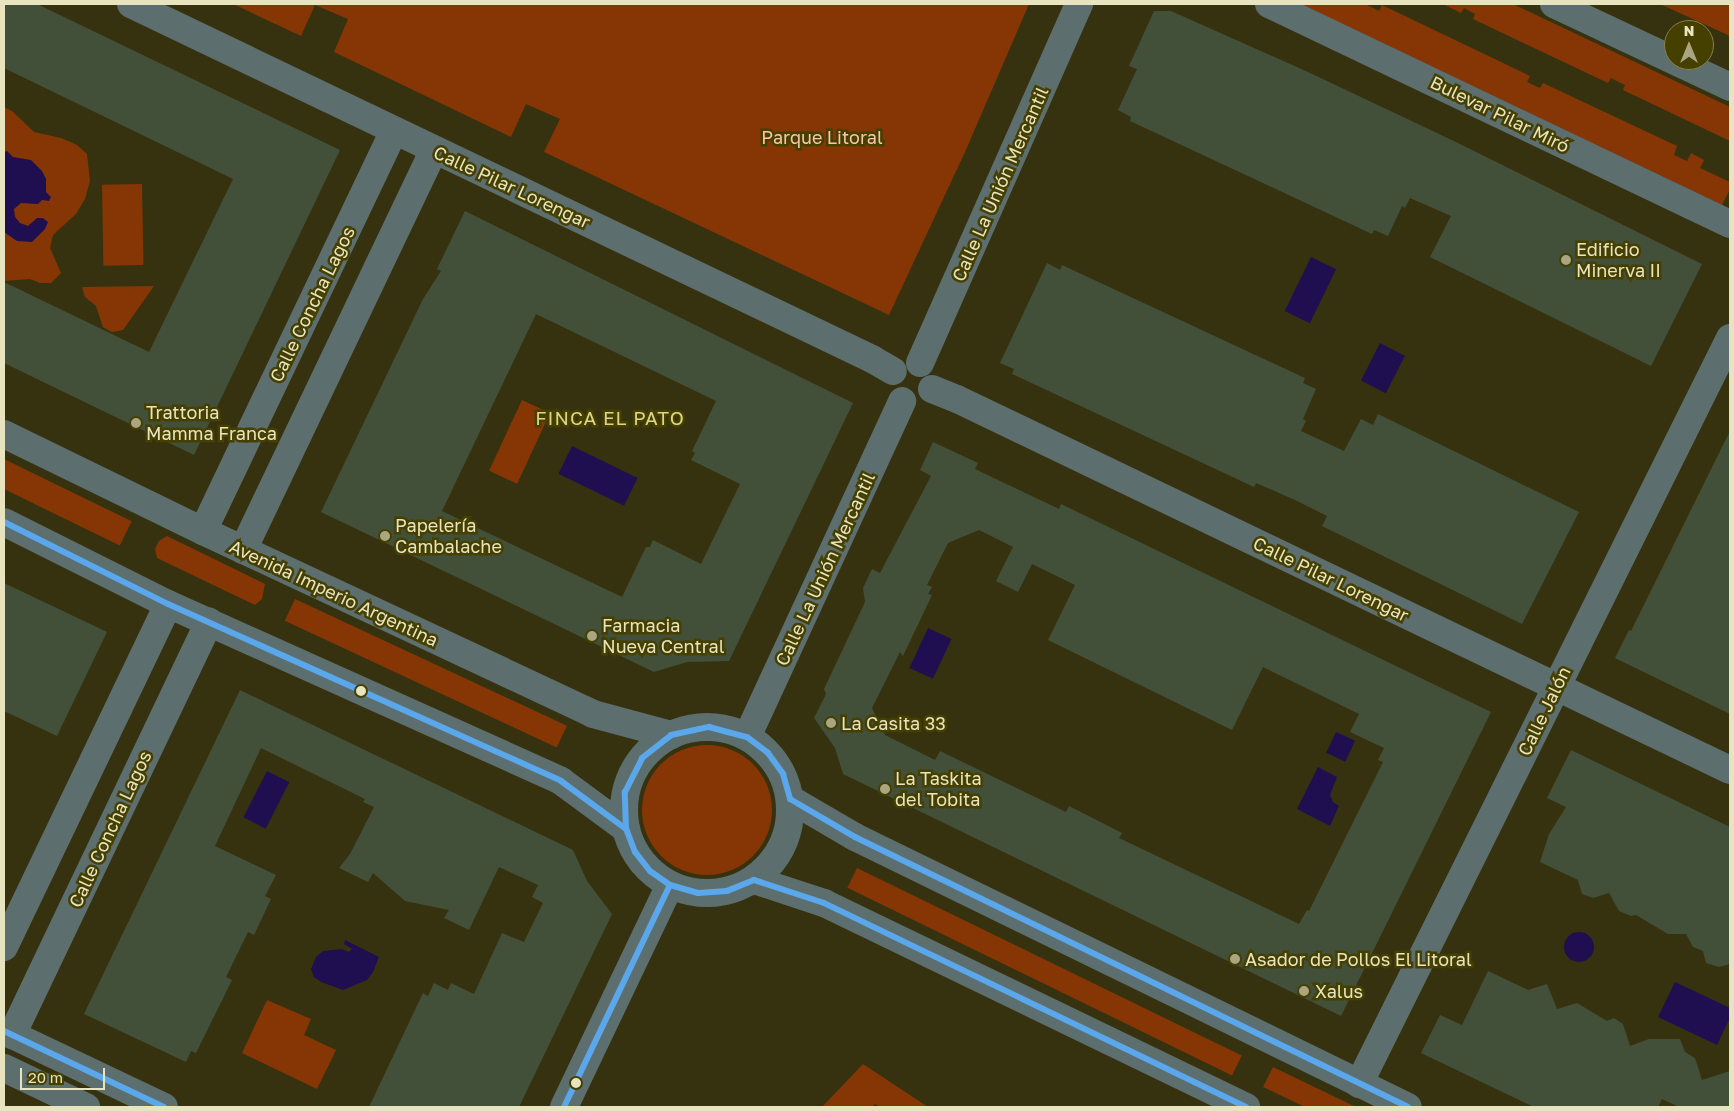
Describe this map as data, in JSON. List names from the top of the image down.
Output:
{
  "streets": {
    "street": [
      "Bulevar Pilar Miró",
      "Calle La Unión Mercantil",
      "Calle Pilar Lorengar",
      "Calle Concha Lagos",
      "Avenida Imperio Argentina",
      "Calle Jalón"
    ]
  },
  "crossings": [
    ["Calle La Unión Mercantil", "Calle Pilar Lorengar"],
    ["Calle La Unión Mercantil", "Avenida Imperio Argentina"],
    ["Calle Pilar Lorengar", "Calle Concha Lagos"],
    ["Calle Pilar Lorengar", "Calle Jalón"],
    ["Calle Concha Lagos", "Avenida Imperio Argentina"]
  ],
  "districts": ["FINCA EL PATO"],
  "parks": ["Parque Litoral"],
  "places": [
    "Edificio Minerva II",
    "Trattoria Mamma Franca",
    "Papelería Cambalache",
    "Farmacia Nueva Central",
    "La Casita 33",
    "La Taskita del Tobita",
    "Asador de Pollos El Litoral",
    "Xalus"
  ],
  "scale_bar": "20 m",
  "north": "top"
}
